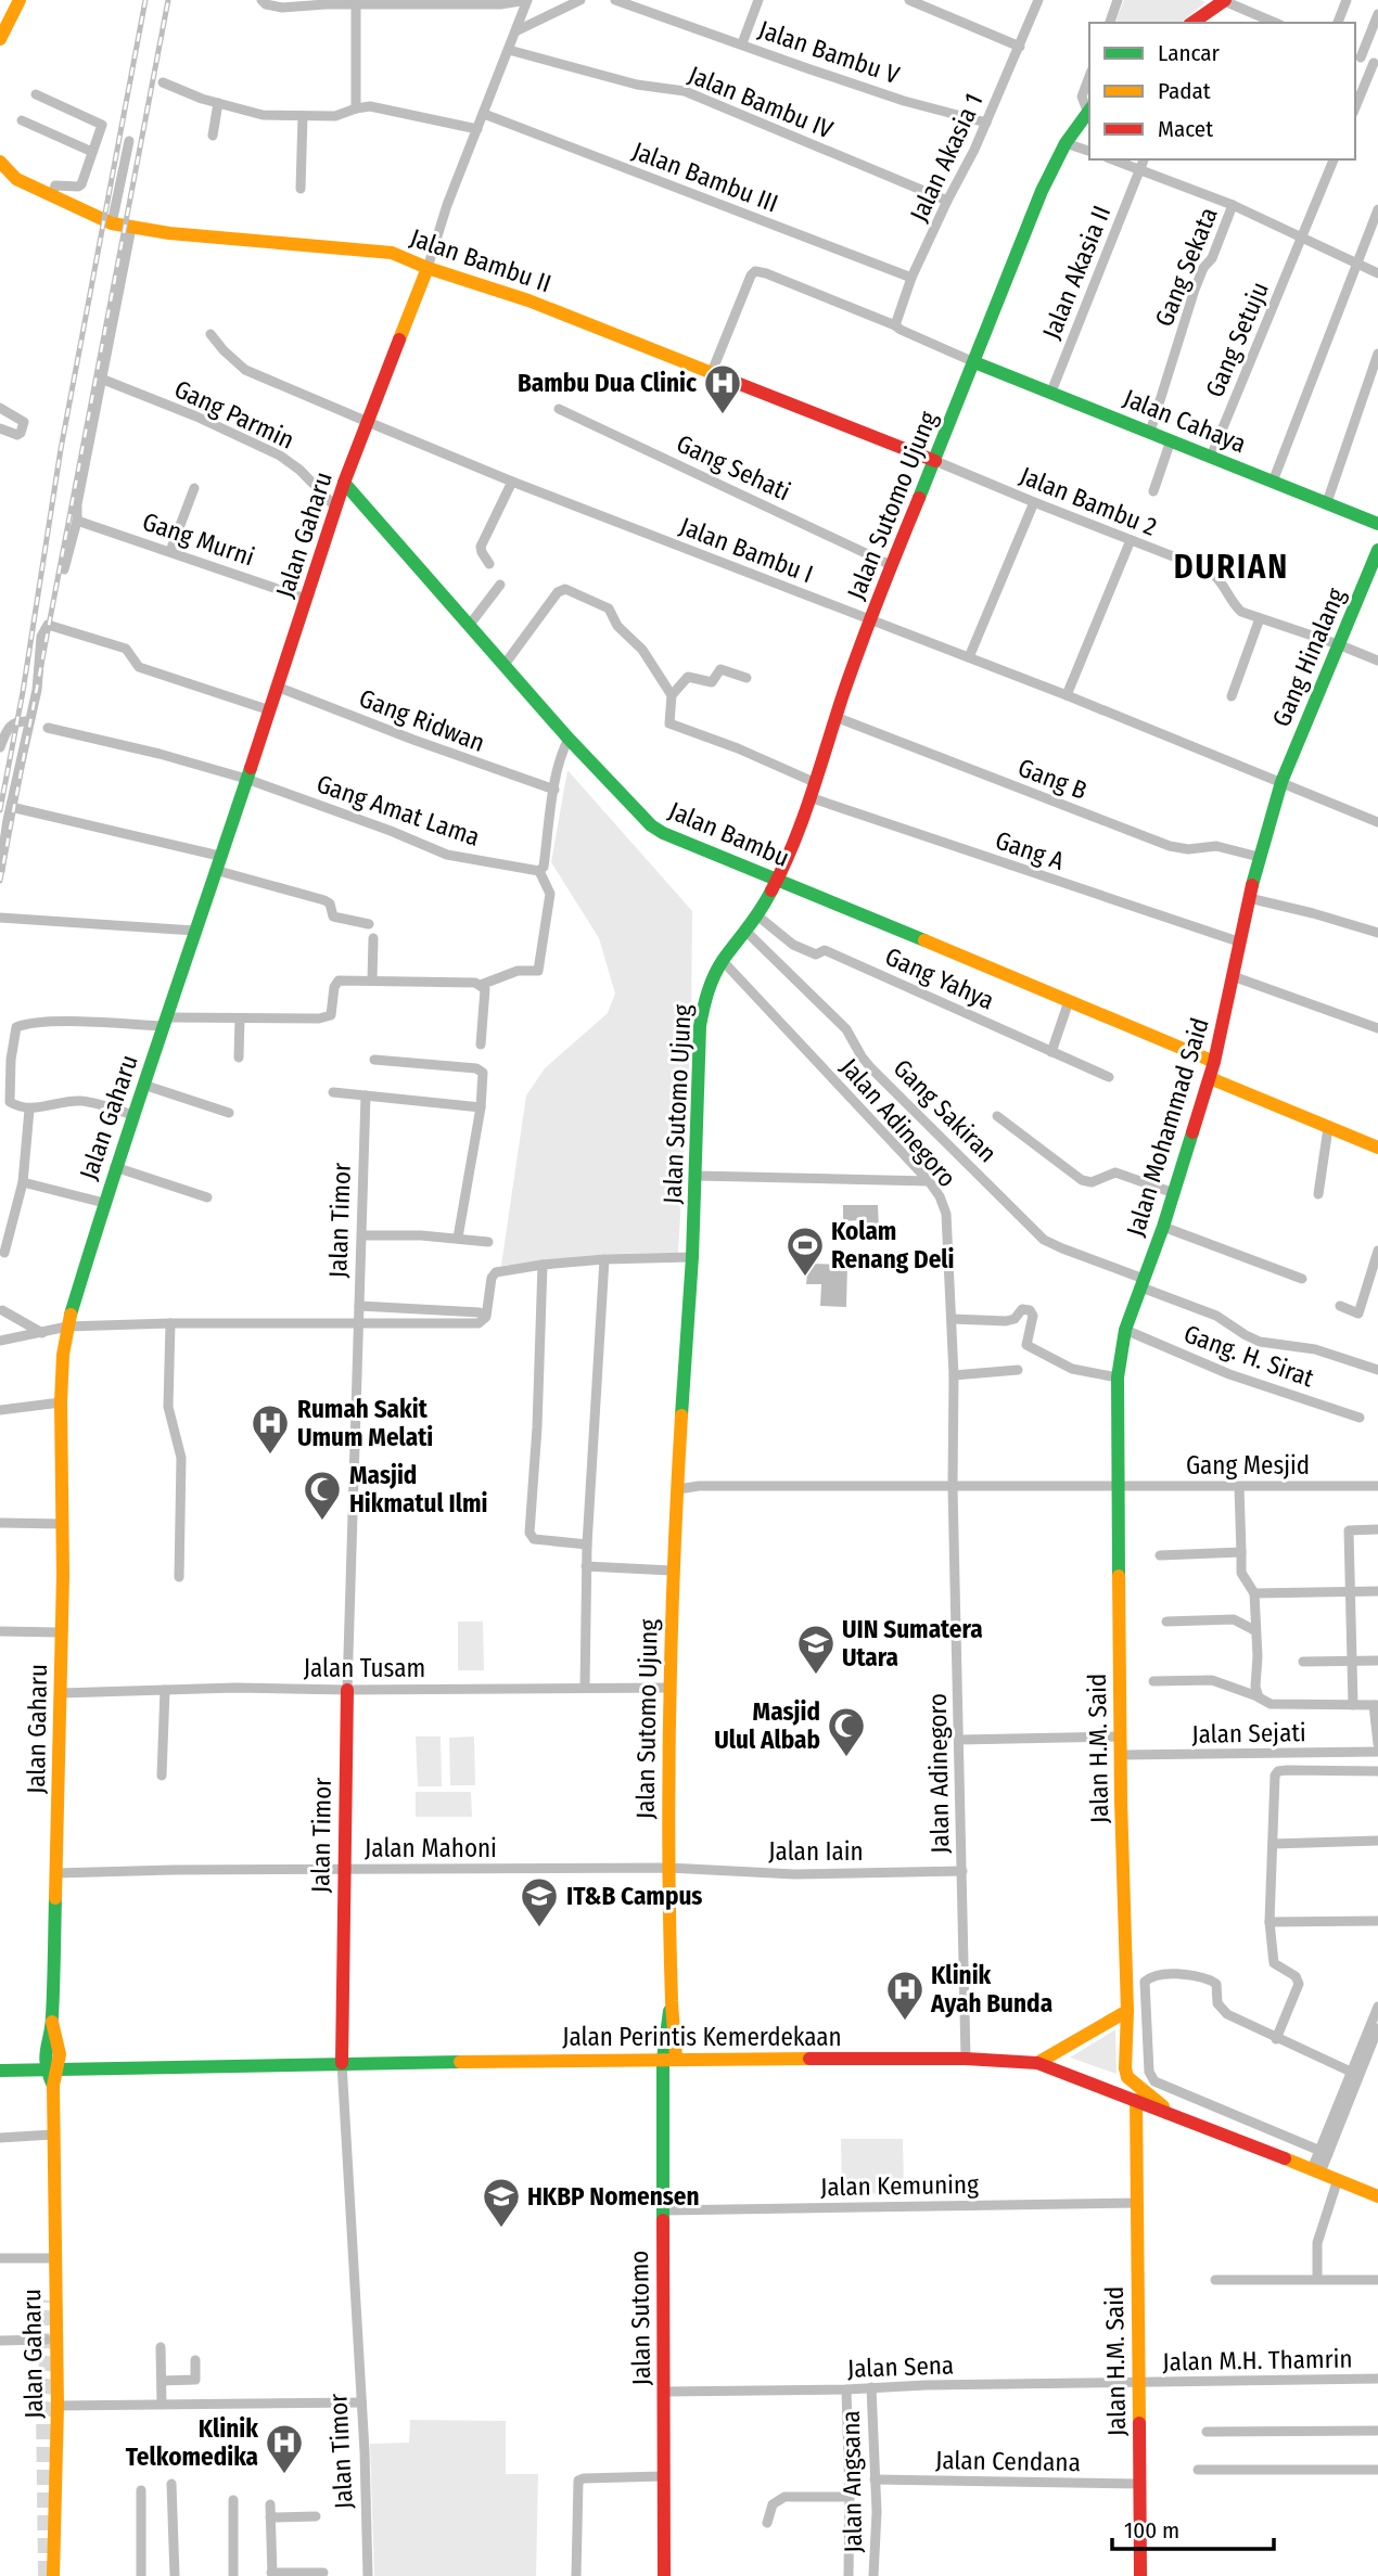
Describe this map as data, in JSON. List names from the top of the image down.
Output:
{
  "streets": {
    "main road": [
      "Jalan Bambu II",
      "Jalan Cahaya",
      "Jalan Sutomo Ujung",
      "Jalan Gaharu",
      "Gang Hinalang",
      "Jalan Bambu",
      "Jalan Mohammad Said",
      "Jalan Timor",
      "Jalan H.M. Said",
      "Jalan Perintis Kemerdekaan",
      "Jalan Sutomo"
    ],
    "street": [
      "Jalan Bambu V",
      "Jalan Bambu IV",
      "Jalan Akasia 1",
      "Jalan Bambu III",
      "Gang Sekata",
      "Jalan Akasia II",
      "Gang Setuju",
      "Gang Parmin",
      "Gang Sehati",
      "Jalan Bambu 2",
      "Gang Murni",
      "Jalan Bambu I",
      "Gang Ridwan",
      "Gang B",
      "Gang Amat Lama",
      "Gang A",
      "Gang Yahya",
      "Gang Sakiran",
      "Jalan Adinegoro",
      "Gang. H. Sirat",
      "Gang Mesjid",
      "Jalan Tusam",
      "Jalan Sejati",
      "Jalan Mahoni",
      "Jalan Iain",
      "Jalan Kemuning",
      "Jalan M.H. Thamrin",
      "Jalan Sena",
      "Jalan Cendana",
      "Jalan Angsana"
    ]
  },
  "crossings": [
    ["Jalan Bambu V", "Jalan Akasia 1"],
    ["Jalan Bambu IV", "Jalan Akasia 1"],
    ["Jalan Akasia 1", "Jalan Bambu III"],
    ["Jalan Bambu II", "Jalan Bambu 2"],
    ["Jalan Bambu II", "Jalan Sutomo Ujung"],
    ["Jalan Bambu II", "Jalan Gaharu"],
    ["Gang Sekata", "Jalan Cahaya"],
    ["Jalan Akasia II", "Jalan Cahaya"],
    ["Gang Setuju", "Jalan Cahaya"],
    ["Gang Parmin", "Jalan Gaharu"],
    ["Jalan Cahaya", "Jalan Sutomo Ujung"],
    ["Gang Sehati", "Jalan Sutomo Ujung"],
    ["Jalan Bambu 2", "Jalan Sutomo Ujung"],
    ["Jalan Bambu 2", "Gang Hinalang"],
    ["Jalan Sutomo Ujung", "Jalan Bambu I"],
    ["Jalan Sutomo Ujung", "Gang B"],
    ["Jalan Sutomo Ujung", "Jalan Bambu"],
    ["Jalan Sutomo Ujung", "Gang A"],
    ["Jalan Sutomo Ujung", "Gang Yahya"],
    ["Jalan Sutomo Ujung", "Gang Sakiran"],
    ["Jalan Sutomo Ujung", "Jalan Adinegoro"],
    ["Jalan Sutomo Ujung", "Jalan Tusam"],
    ["Jalan Sutomo Ujung", "Jalan Mahoni"],
    ["Jalan Sutomo Ujung", "Jalan Iain"],
    ["Jalan Sutomo Ujung", "Jalan Perintis Kemerdekaan"],
    ["Jalan Sutomo Ujung", "Jalan Sutomo"],
    ["Jalan Gaharu", "Gang Murni"],
    ["Jalan Gaharu", "Jalan Bambu I"],
    ["Jalan Gaharu", "Gang Ridwan"],
    ["Jalan Gaharu", "Gang Amat Lama"],
    ["Jalan Gaharu", "Jalan Bambu"],
    ["Jalan Gaharu", "Jalan Tusam"],
    ["Jalan Gaharu", "Jalan Mahoni"],
    ["Jalan Gaharu", "Jalan Perintis Kemerdekaan"],
    ["Jalan Bambu I", "Gang Hinalang"],
    ["Jalan Bambu I", "Jalan Mohammad Said"],
    ["Gang Hinalang", "Jalan Mohammad Said"],
    ["Gang B", "Jalan Mohammad Said"],
    ["Jalan Bambu", "Jalan Mohammad Said"],
    ["Gang A", "Jalan Mohammad Said"],
    ["Gang Sakiran", "Jalan Mohammad Said"],
    ["Jalan Adinegoro", "Gang Mesjid"],
    ["Jalan Adinegoro", "Jalan Iain"],
    ["Jalan Adinegoro", "Jalan Perintis Kemerdekaan"],
    ["Jalan Mohammad Said", "Gang. H. Sirat"],
    ["Jalan Mohammad Said", "Gang Mesjid"],
    ["Jalan Mohammad Said", "Jalan H.M. Said"],
    ["Jalan Timor", "Jalan Tusam"],
    ["Jalan Timor", "Jalan Mahoni"],
    ["Jalan Timor", "Jalan Perintis Kemerdekaan"],
    ["Gang Mesjid", "Jalan H.M. Said"],
    ["Jalan Sejati", "Jalan H.M. Said"],
    ["Jalan H.M. Said", "Jalan Perintis Kemerdekaan"],
    ["Jalan H.M. Said", "Jalan Kemuning"],
    ["Jalan H.M. Said", "Jalan M.H. Thamrin"],
    ["Jalan H.M. Said", "Jalan Sena"],
    ["Jalan H.M. Said", "Jalan Cendana"],
    ["Jalan Mahoni", "Jalan Iain"],
    ["Jalan Perintis Kemerdekaan", "Jalan Sutomo"],
    ["Jalan Kemuning", "Jalan Sutomo"],
    ["Jalan Sutomo", "Jalan Sena"],
    ["Jalan M.H. Thamrin", "Jalan Sena"],
    ["Jalan Sena", "Jalan Angsana"],
    ["Jalan Cendana", "Jalan Angsana"]
  ],
  "districts": ["DURIAN"],
  "places": {
    "hospital": [
      "Bambu Dua Clinic",
      "Rumah Sakit Umum Melati",
      "Klinik Ayah Bunda",
      "Klinik Telkomedika"
    ],
    "sports": ["Kolam Renang Deli"],
    "mosque": ["Masjid Hikmatul Ilmi", "Masjid Ulul Albab"],
    "school or university": ["UIN Sumatera Utara", "IT&B Campus", "HKBP Nomensen"]
  },
  "legend": ["Lancar", "Padat", "Macet"],
  "scale_bar": "100 m"
}
